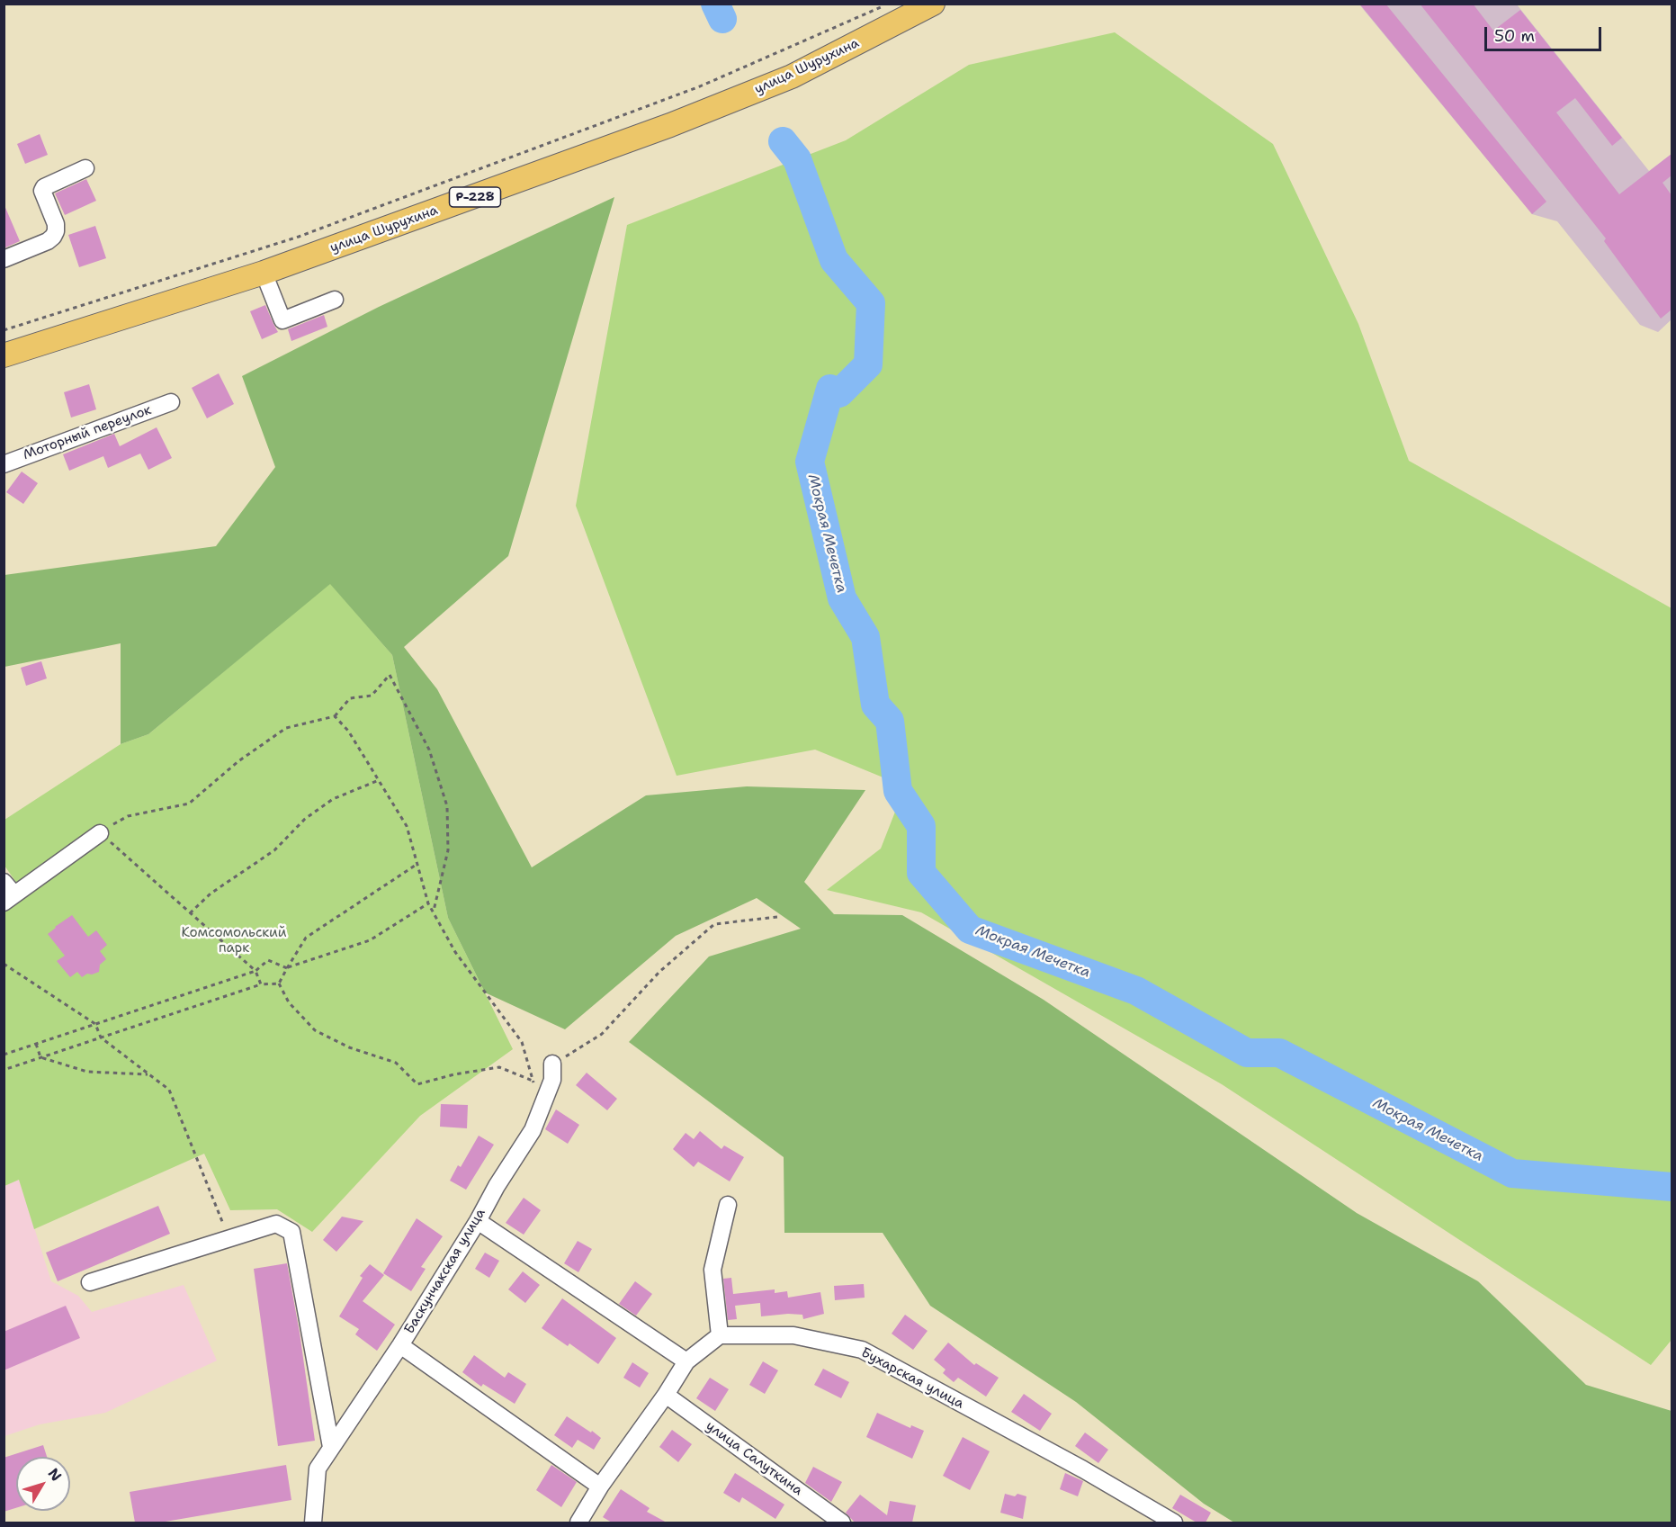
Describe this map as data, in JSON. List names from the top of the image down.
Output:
{
  "streets": {
    "highway": ["улица Шурухина", "Р-228"],
    "street": [
      "Моторный переулок",
      "Баскунчакская улица",
      "Бухарская улица",
      "улица Салуткина"
    ]
  },
  "water": ["Мокрая Мечетка"],
  "parks": ["Комсомольский парк"],
  "scale_bar": "50 m",
  "north": "top right"
}
